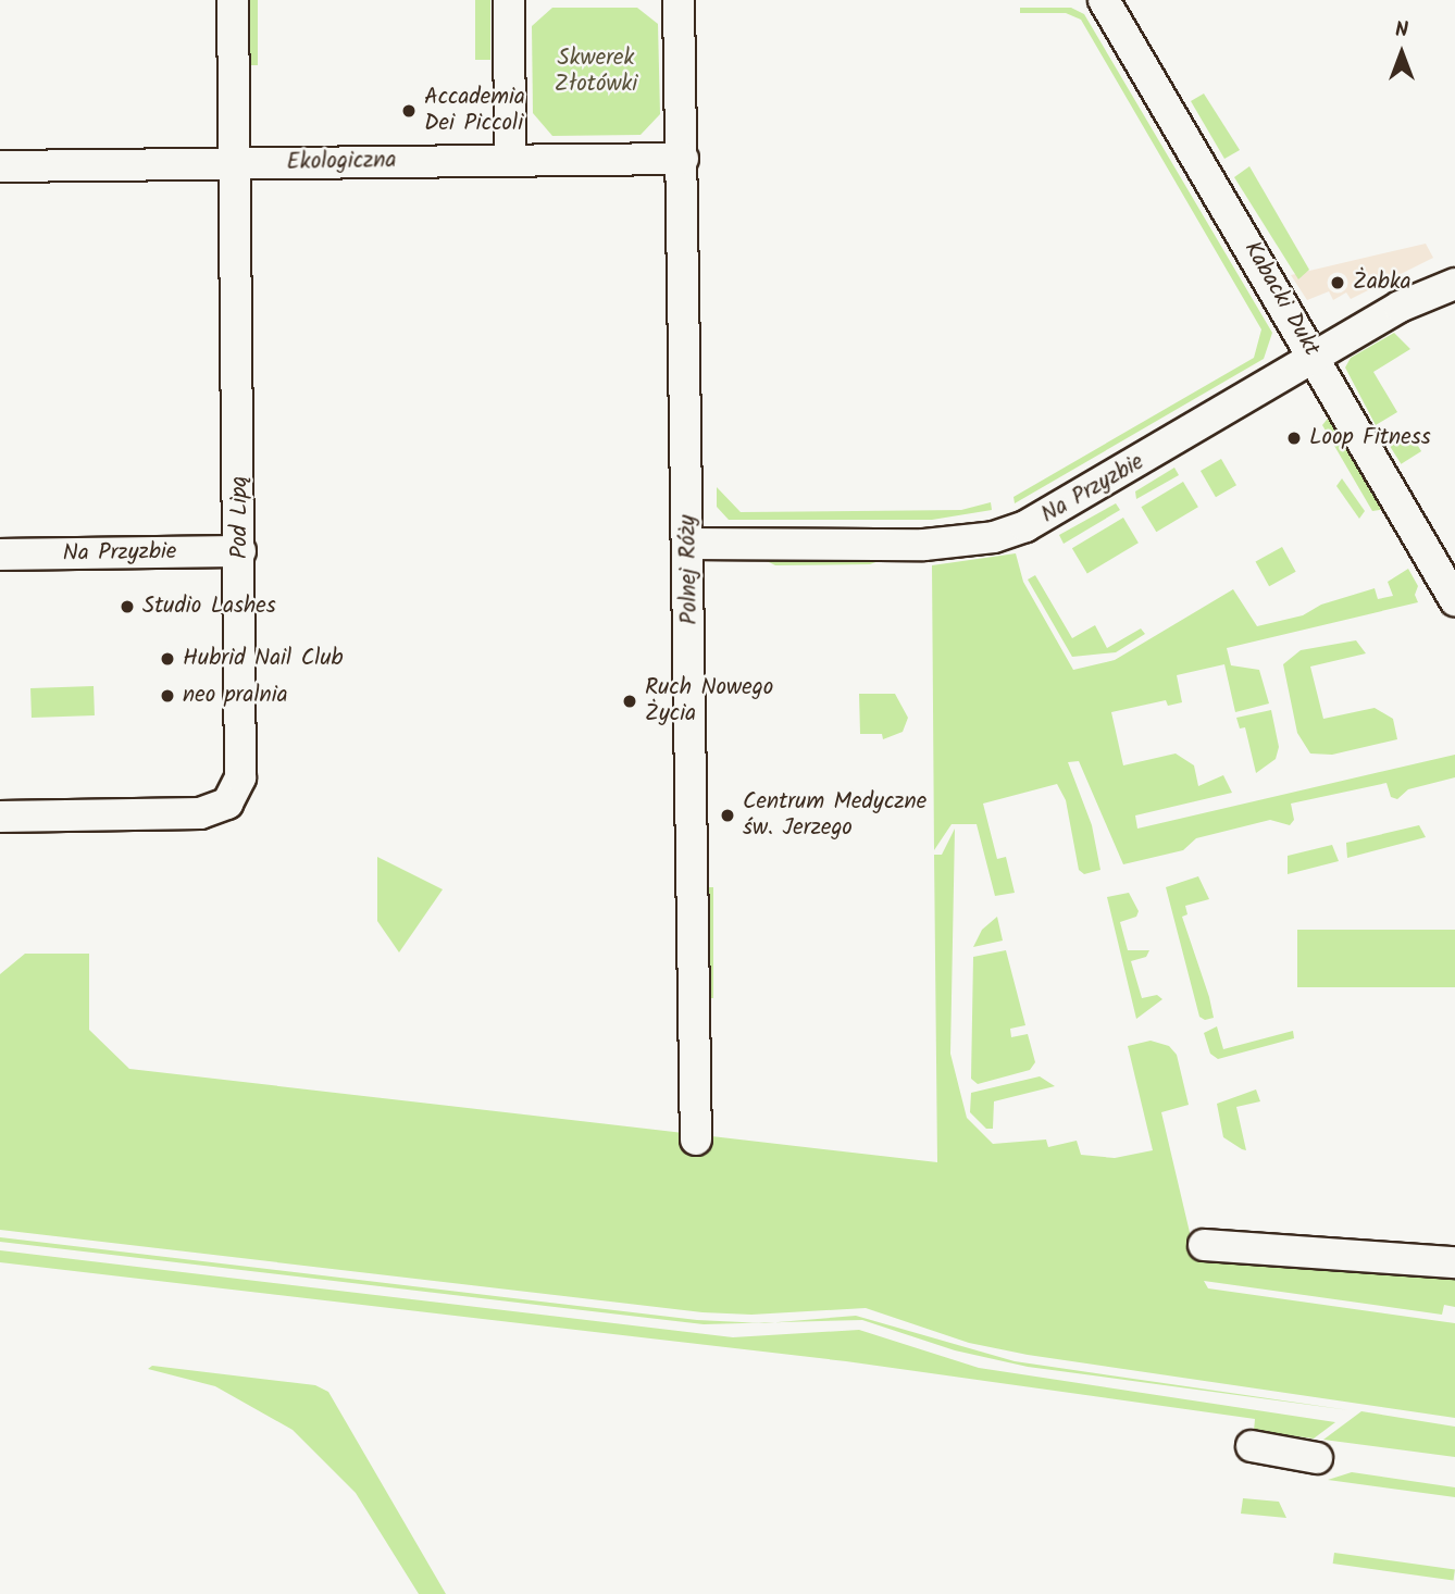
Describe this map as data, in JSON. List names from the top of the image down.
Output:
{
  "streets": {
    "street": [
      "Ekologiczna",
      "Kabacki Dukt",
      "Na Przyzbie",
      "Pod Lipą",
      "Polnej Róży"
    ]
  },
  "crossings": [
    ["Ekologiczna", "Pod Lipą"],
    ["Ekologiczna", "Polnej Róży"],
    ["Kabacki Dukt", "Na Przyzbie"],
    ["Na Przyzbie", "Pod Lipą"],
    ["Na Przyzbie", "Polnej Róży"]
  ],
  "parks": ["Skwerek Złotówki"],
  "places": [
    "Accademia Dei Piccoli",
    "Żabka",
    "Loop Fitness",
    "Studio Lashes",
    "Hubrid Nail Club",
    "neo pralnia",
    "Ruch Nowego Życia",
    "Centrum Medyczne św. Jerzego"
  ],
  "north": "top"
}
